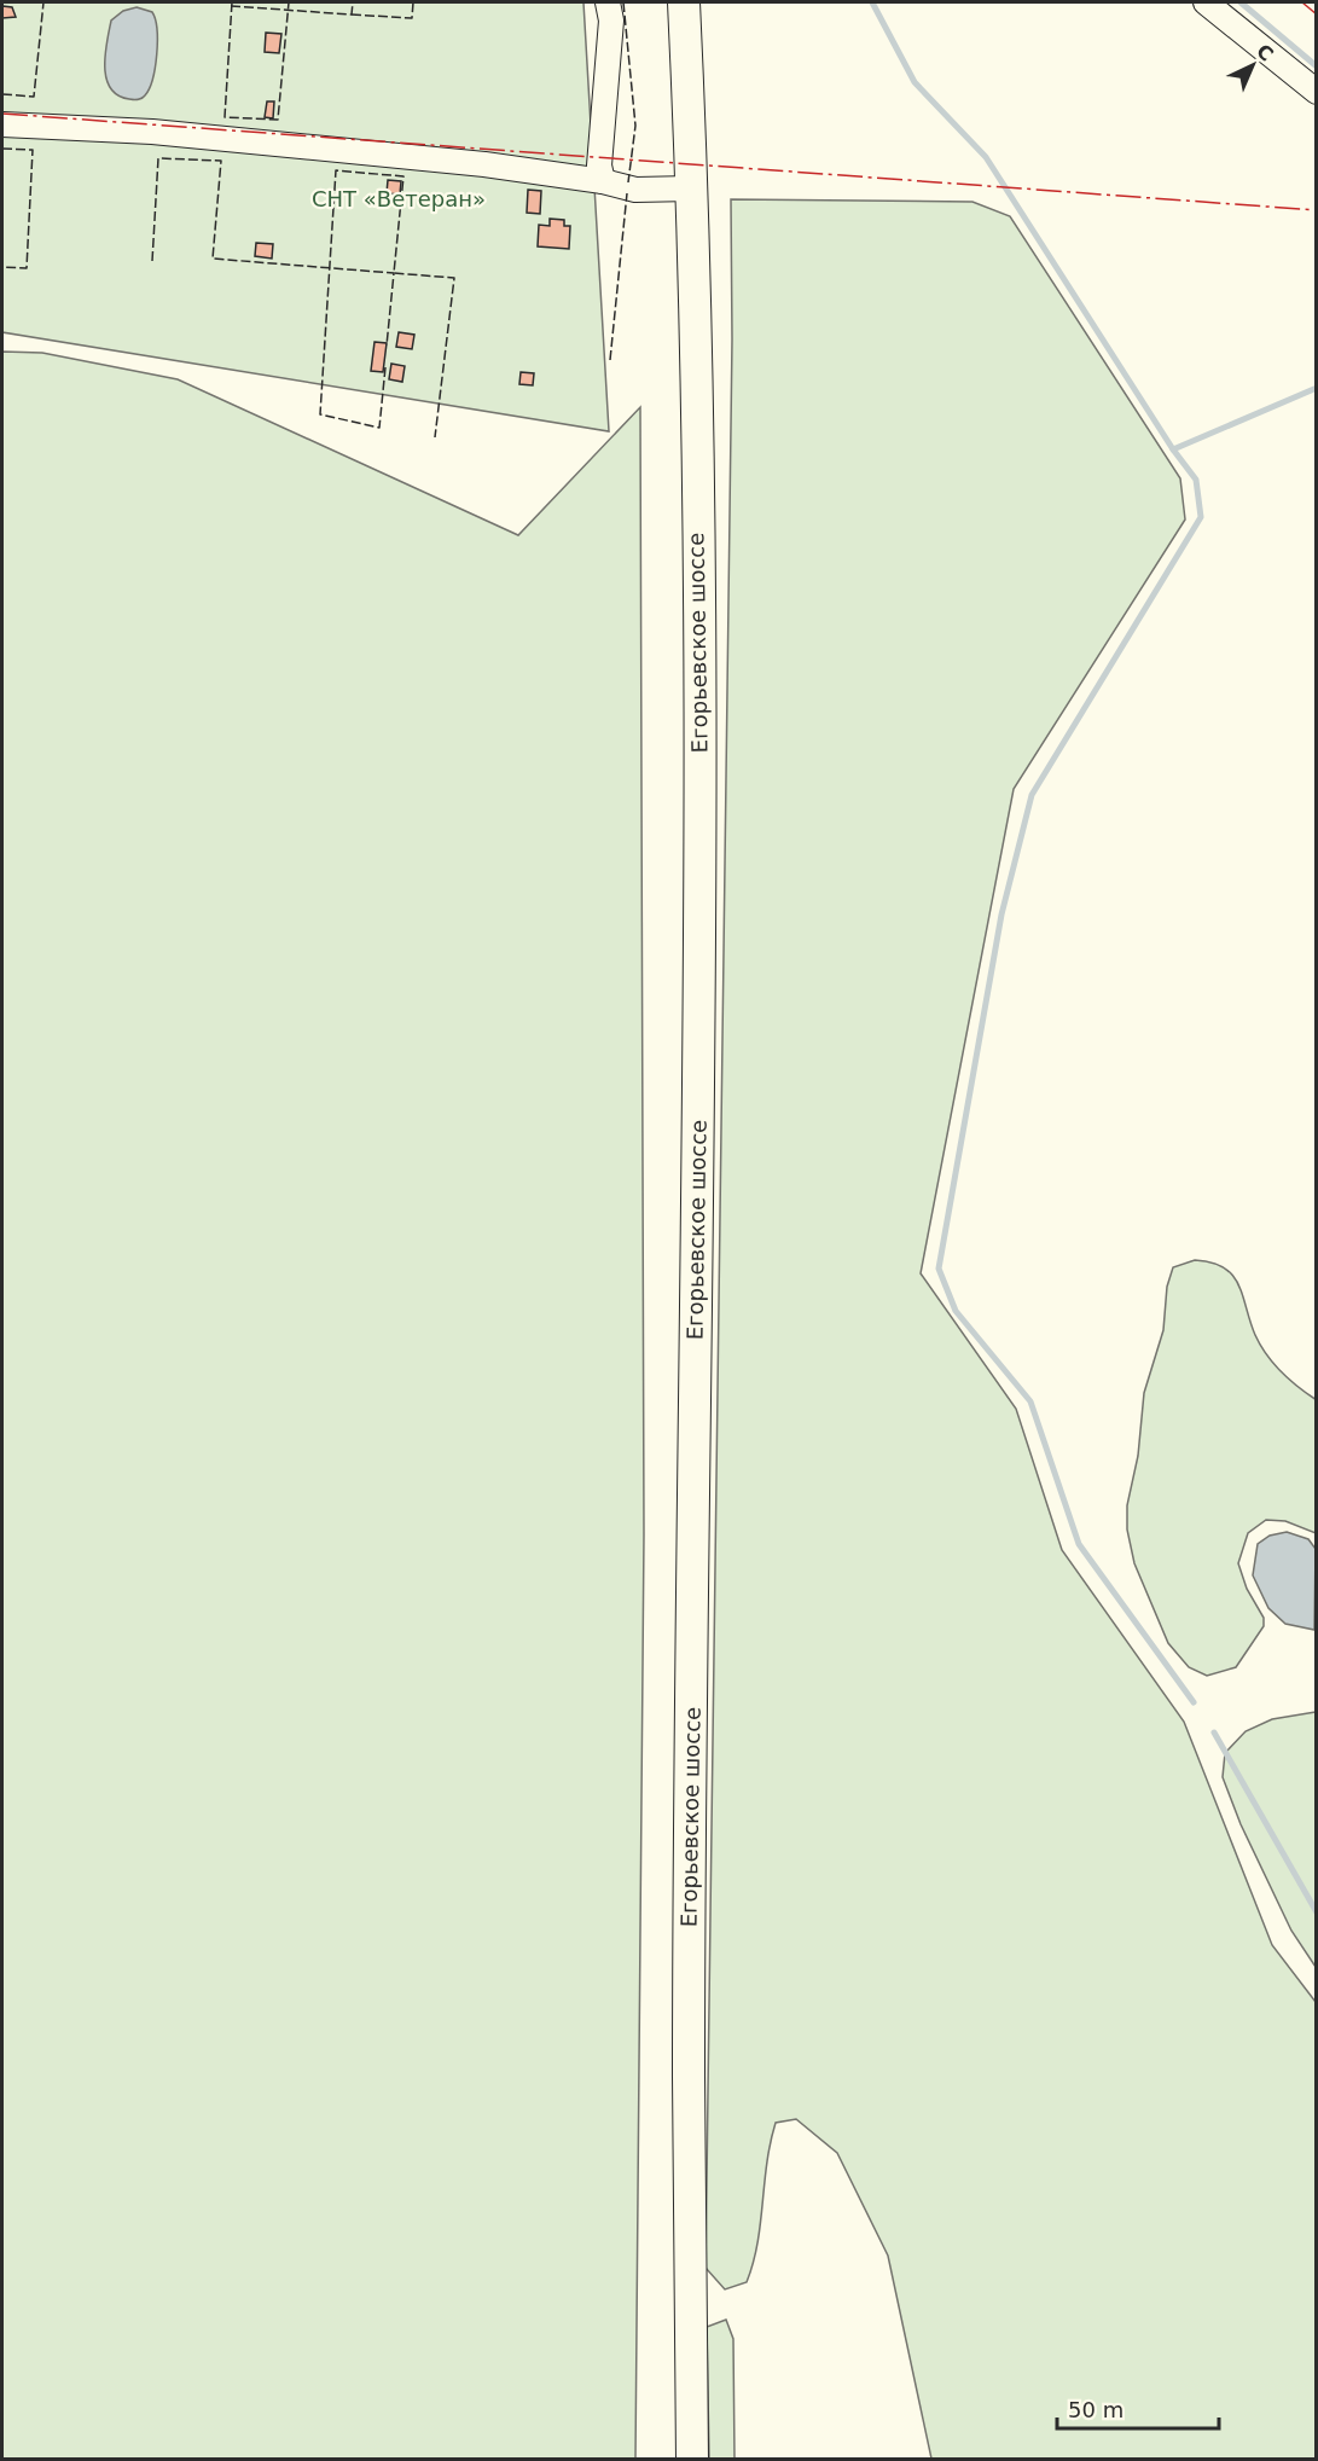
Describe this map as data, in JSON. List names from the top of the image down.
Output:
{
  "streets": {
    "main road": ["Егорьевское шоссе"]
  },
  "parks": ["СНТ «Ветеран»"],
  "scale_bar": "50 m",
  "north": "top right"
}
